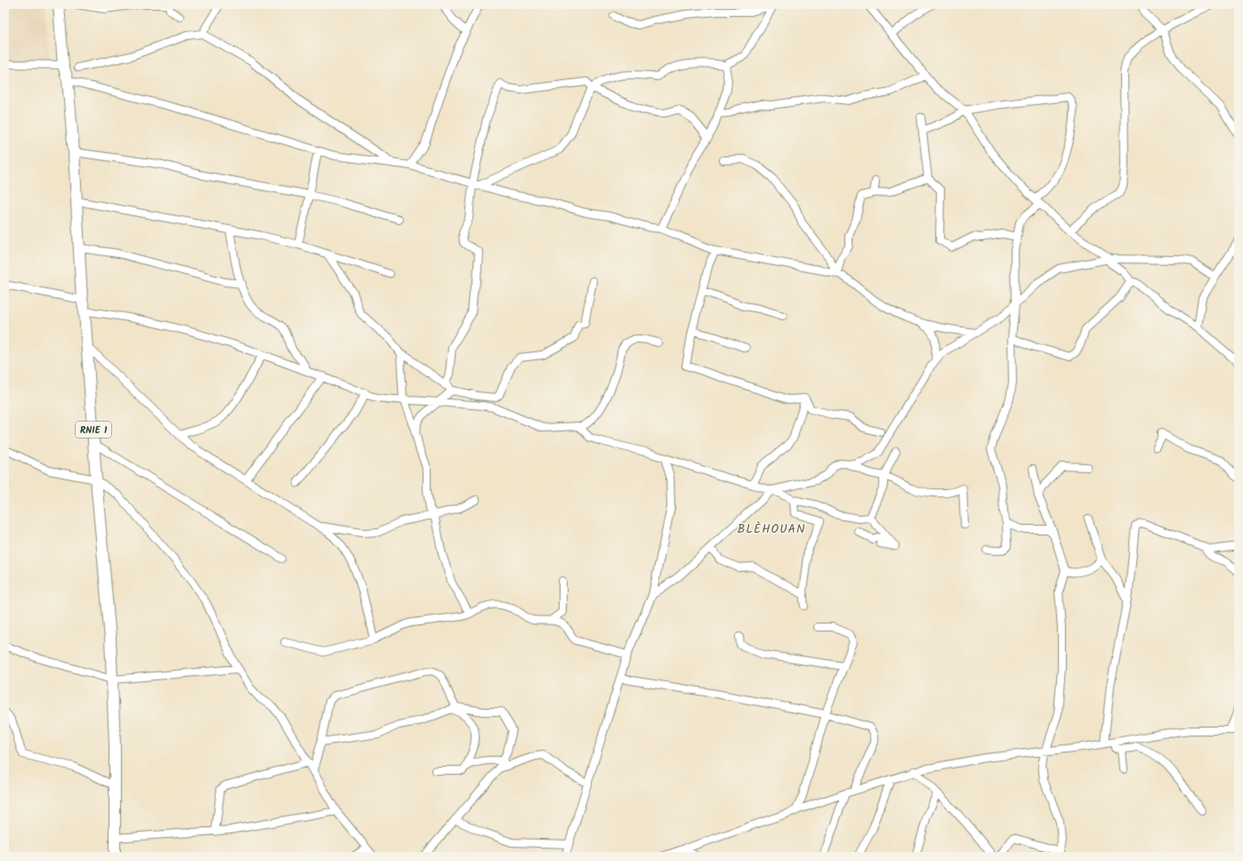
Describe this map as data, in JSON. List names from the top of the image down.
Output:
{
  "streets": {
    "highway": ["RNIE 1"]
  },
  "districts": ["BLÈHOUAN"]
}
